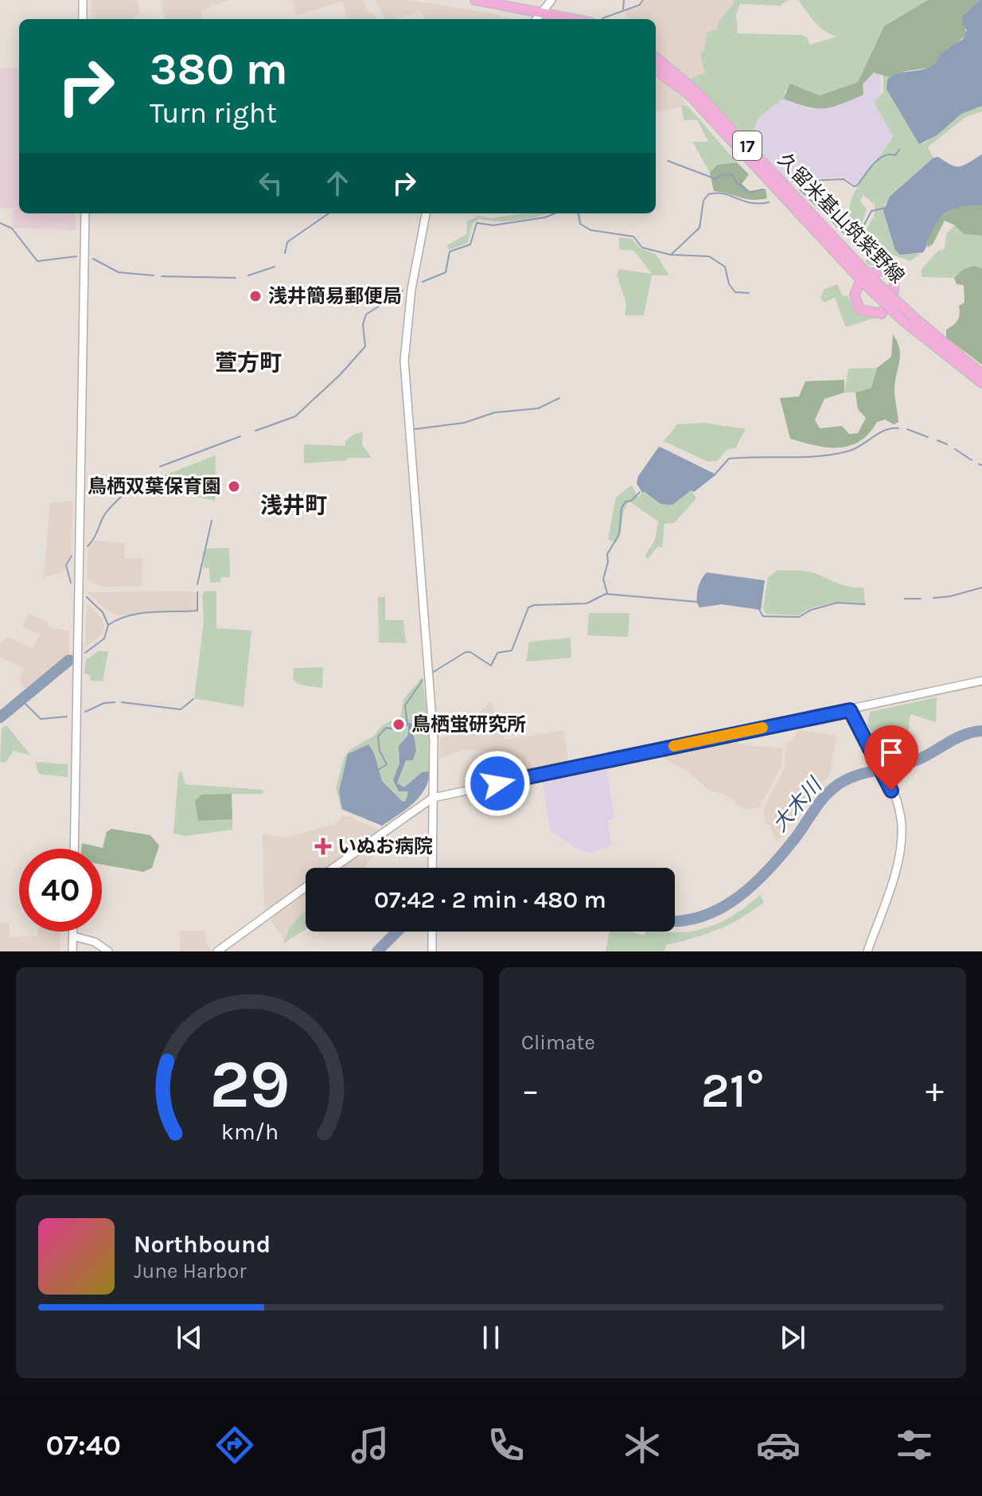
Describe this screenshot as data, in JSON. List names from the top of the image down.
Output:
{
  "streets": {
    "main road": ["17", "久留米基山筑紫野線"]
  },
  "districts": ["萱方町", "浅井町"],
  "water": ["大木川"],
  "places": {
    "other": ["浅井簡易郵便局", "鳥栖双葉保育園", "鳥栖蛍研究所"],
    "health": ["いぬお病院"]
  },
  "page": {
    "turn": ["380 m", "Turn right"],
    "limit": "40",
    "trip": "07:42 · 2 min · 480 m",
    "tile": "Climate",
    "heat": ["−", "21°", "+"],
    "song": ["Northbound", "June Harbor"],
    "tabs": "07:40",
    "gauge": ["29", "km/h"]
  }
}
